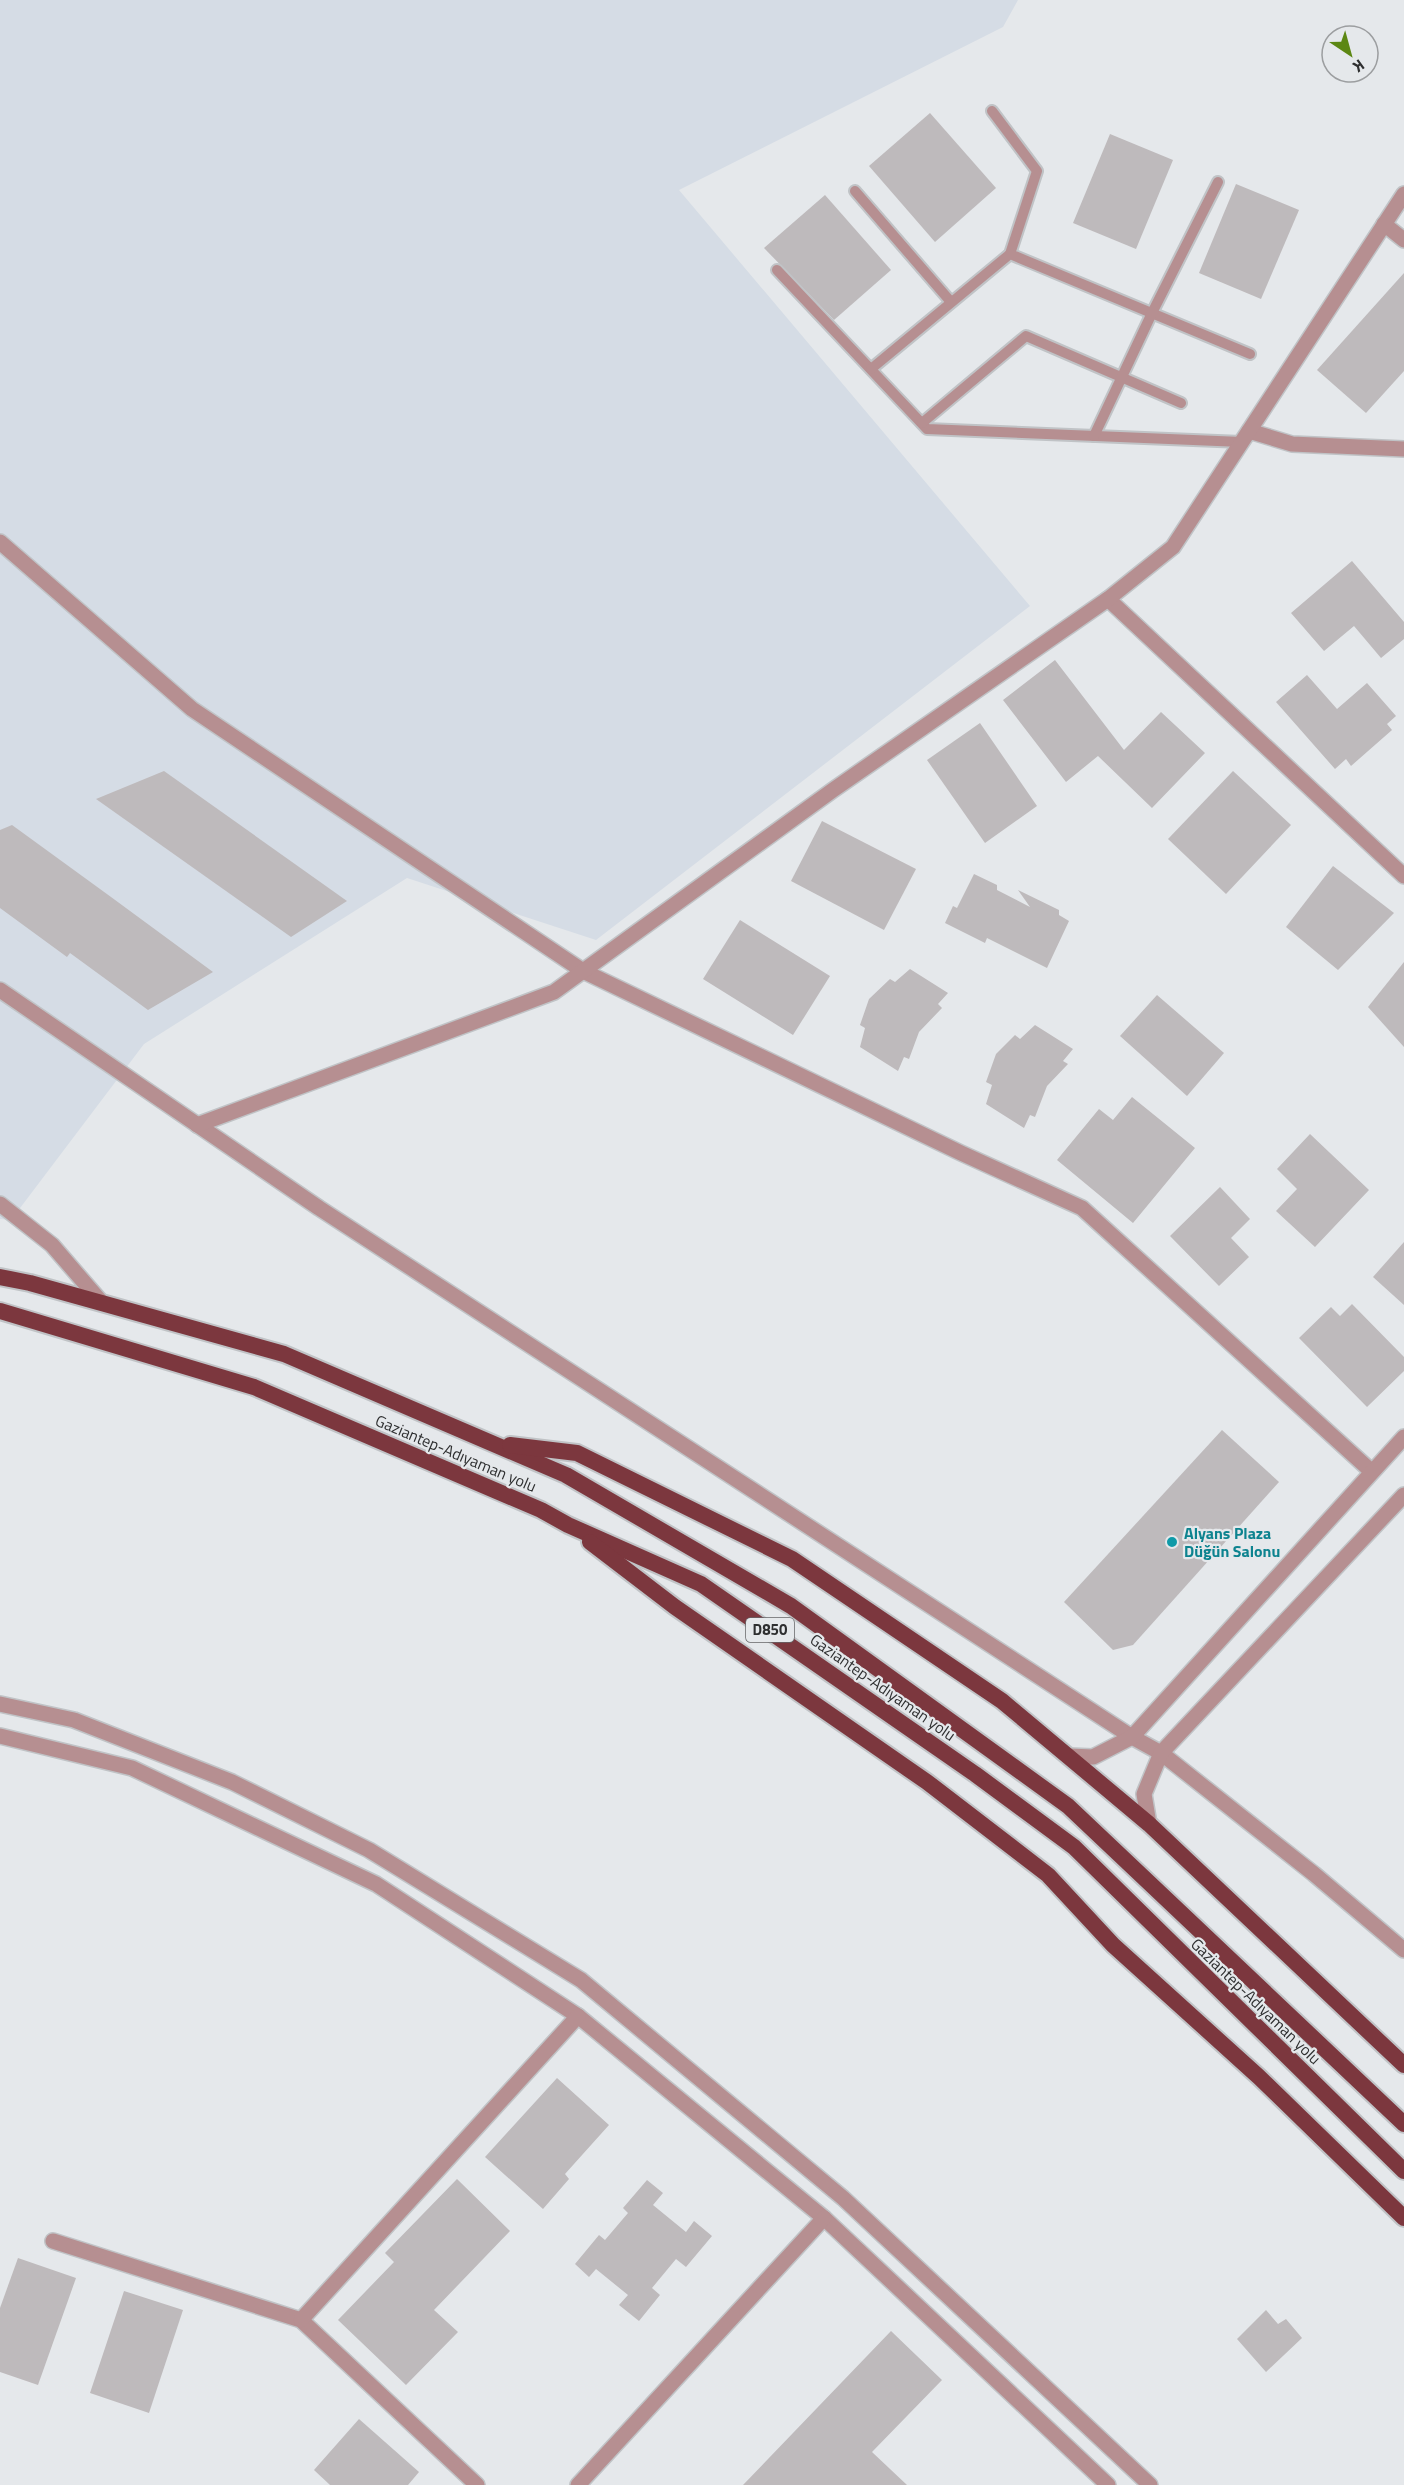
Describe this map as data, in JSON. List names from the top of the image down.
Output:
{
  "streets": {
    "highway": ["Gaziantep-Adıyaman yolu", "D850"]
  },
  "places": ["Alyans Plaza Düğün Salonu"],
  "north": "bottom right"
}
